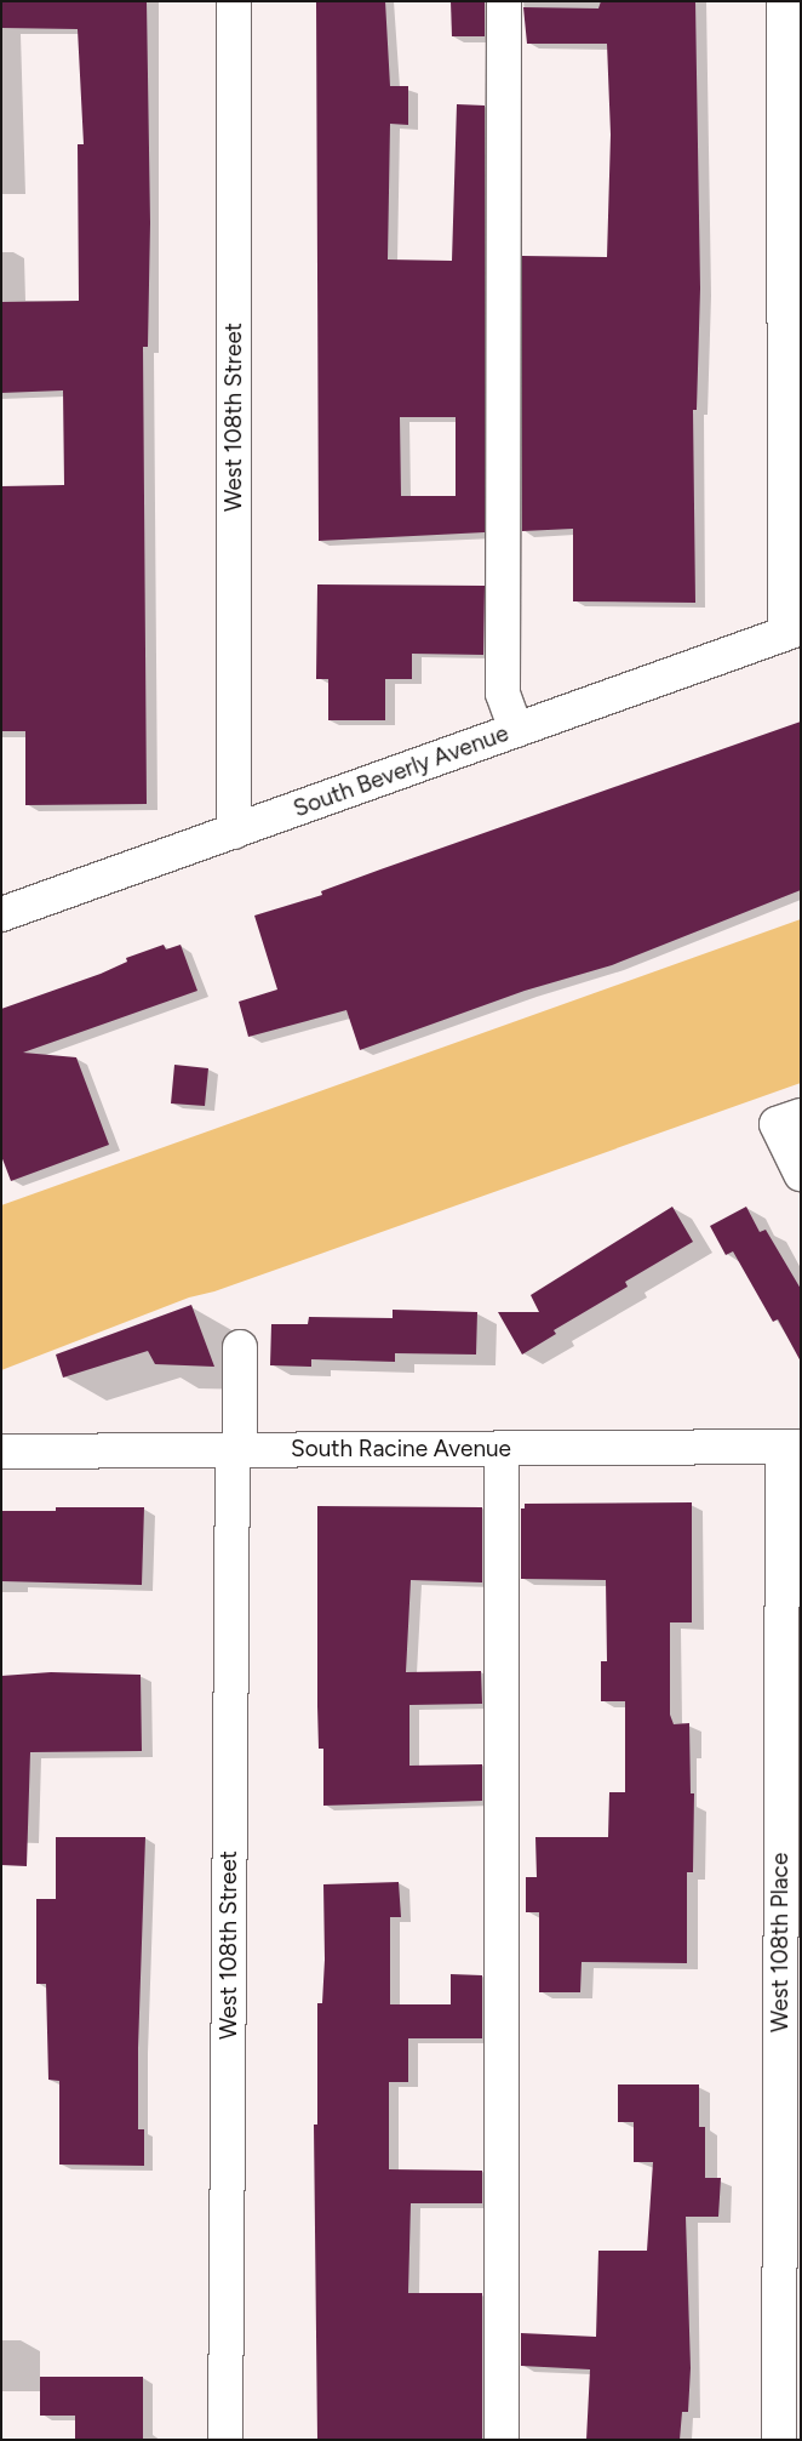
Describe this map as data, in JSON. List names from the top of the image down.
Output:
{
  "streets": {
    "street": [
      "West 108th Street",
      "South Beverly Avenue",
      "South Racine Avenue",
      "West 108th Place"
    ]
  },
  "crossings": [
    ["West 108th Street", "South Beverly Avenue"],
    ["West 108th Street", "South Racine Avenue"],
    ["South Racine Avenue", "West 108th Place"]
  ]
}
